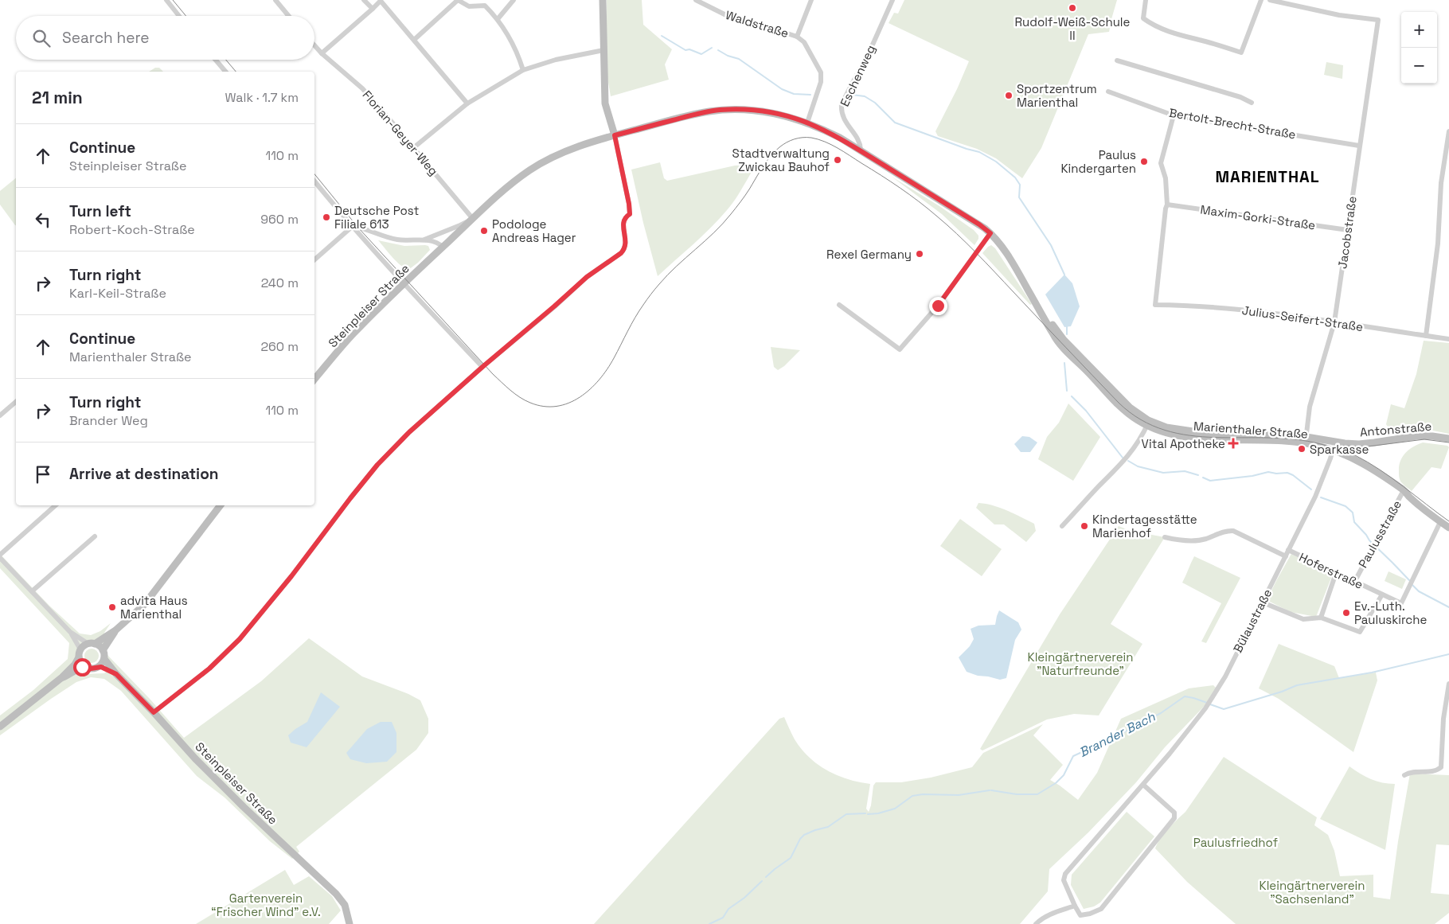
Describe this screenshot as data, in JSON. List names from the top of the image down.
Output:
{
  "streets": {
    "main road": ["Steinpleiser Straße", "Antonstraße", "Marienthaler Straße"],
    "street": [
      "Waldstraße",
      "Eschenweg",
      "Bertolt-Brecht-Straße",
      "Florian-Geyer-Weg",
      "Maxim-Gorki-Straße",
      "Jacobstraße",
      "Julius-Seifert-Straße",
      "Paulusstraße",
      "Hoferstraße",
      "Bülaustraße"
    ]
  },
  "crossings": [
    ["Waldstraße", "Marienthaler Straße"],
    ["Eschenweg", "Marienthaler Straße"],
    ["Bertolt-Brecht-Straße", "Jacobstraße"],
    ["Florian-Geyer-Weg", "Steinpleiser Straße"],
    ["Maxim-Gorki-Straße", "Jacobstraße"],
    ["Maxim-Gorki-Straße", "Julius-Seifert-Straße"],
    ["Jacobstraße", "Julius-Seifert-Straße"],
    ["Jacobstraße", "Marienthaler Straße"],
    ["Steinpleiser Straße", "Marienthaler Straße"],
    ["Antonstraße", "Marienthaler Straße"],
    ["Marienthaler Straße", "Paulusstraße"],
    ["Marienthaler Straße", "Hoferstraße"],
    ["Marienthaler Straße", "Bülaustraße"],
    ["Hoferstraße", "Bülaustraße"]
  ],
  "districts": ["MARIENTHAL"],
  "water": ["Brander Bach"],
  "parks": [
    "Kleingärtnerverein \"Naturfreunde\"",
    "Paulusfriedhof",
    "Kleingärtnerverein \"Sachsenland\"",
    "Gartenverein “Frischer Wind” e.V."
  ],
  "places": {
    "other": [
      "Rudolf-Weiß-Schule II",
      "Sportzentrum Marienthal",
      "Stadtverwaltung Zwickau Bauhof",
      "Paulus Kindergarten",
      "Deutsche Post Filiale 613",
      "Podologe Andreas Hager",
      "Rexel Germany",
      "Sparkasse",
      "Kindertagesstätte Marienhof",
      "advita Haus Marienthal",
      "Ev.-Luth. Pauluskirche"
    ],
    "health": ["Vital Apotheke"]
  },
  "page": {
    "map_buttons": ["+", "−"],
    "search": "Search here",
    "heading": ["21 min", "Walk · 1.7 km"],
    "list": [
      ["Continue", "Steinpleiser Straße", "110 m"],
      ["Turn left", "Robert-Koch-Straße", "960 m"],
      ["Turn right", "Karl-Keil-Straße", "240 m"],
      ["Continue", "Marienthaler Straße", "260 m"],
      ["Turn right", "Brander Weg", "110 m"],
      "Arrive at destination"
    ]
  }
}
